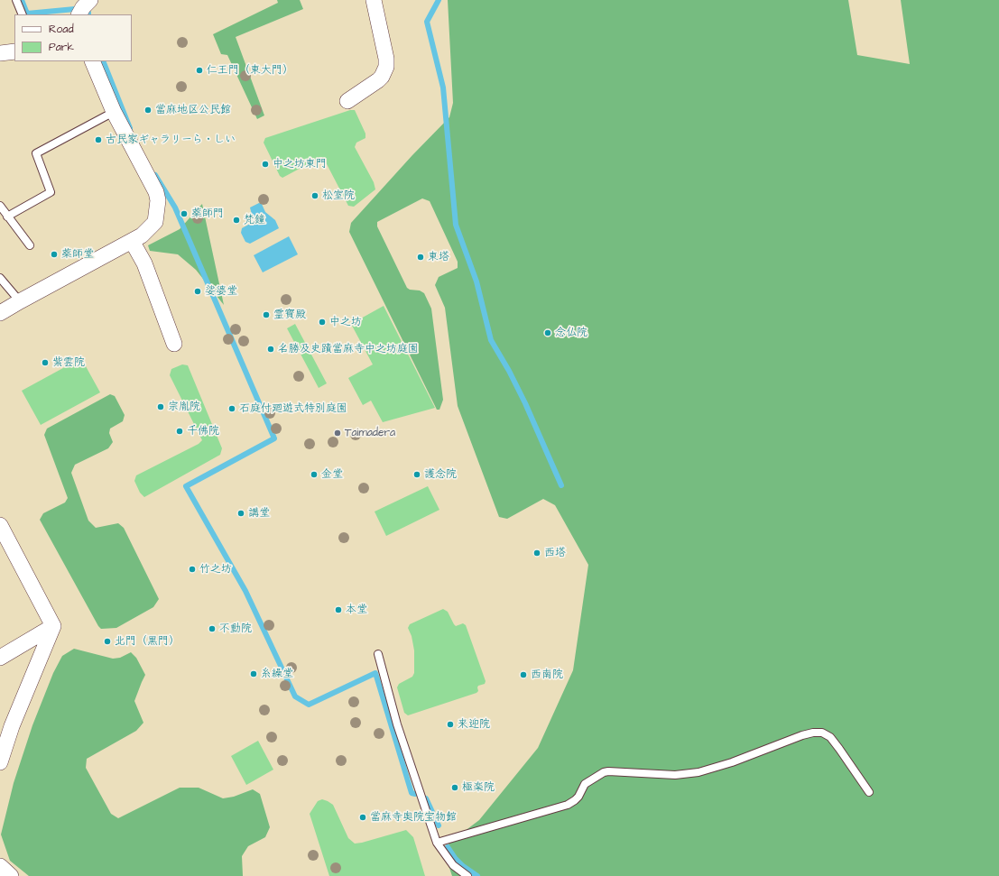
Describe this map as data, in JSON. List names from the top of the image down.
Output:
{
  "places": [
    "仁王門（東大門）",
    "當麻地区公民館",
    "古民家ギャラリーら・しい",
    "中之坊東門",
    "松室院",
    "薬師門",
    "梵鐘",
    "薬師堂",
    "東塔",
    "娑婆堂",
    "霊寳殿",
    "中之坊",
    "念仏院",
    "名勝及史蹟當麻寺中之坊庭園",
    "紫雲院",
    "宗胤院",
    "石庭付廻遊式特別庭園",
    "千佛院",
    "Taimadera",
    "金堂",
    "護念院",
    "講堂",
    "西塔",
    "竹之坊",
    "本堂",
    "不動院",
    "北門（黒門）",
    "糸繰堂",
    "西南院",
    "来迎院",
    "極楽院",
    "當麻寺奥院宝物館"
  ],
  "legend": ["Road", "Park"]
}
